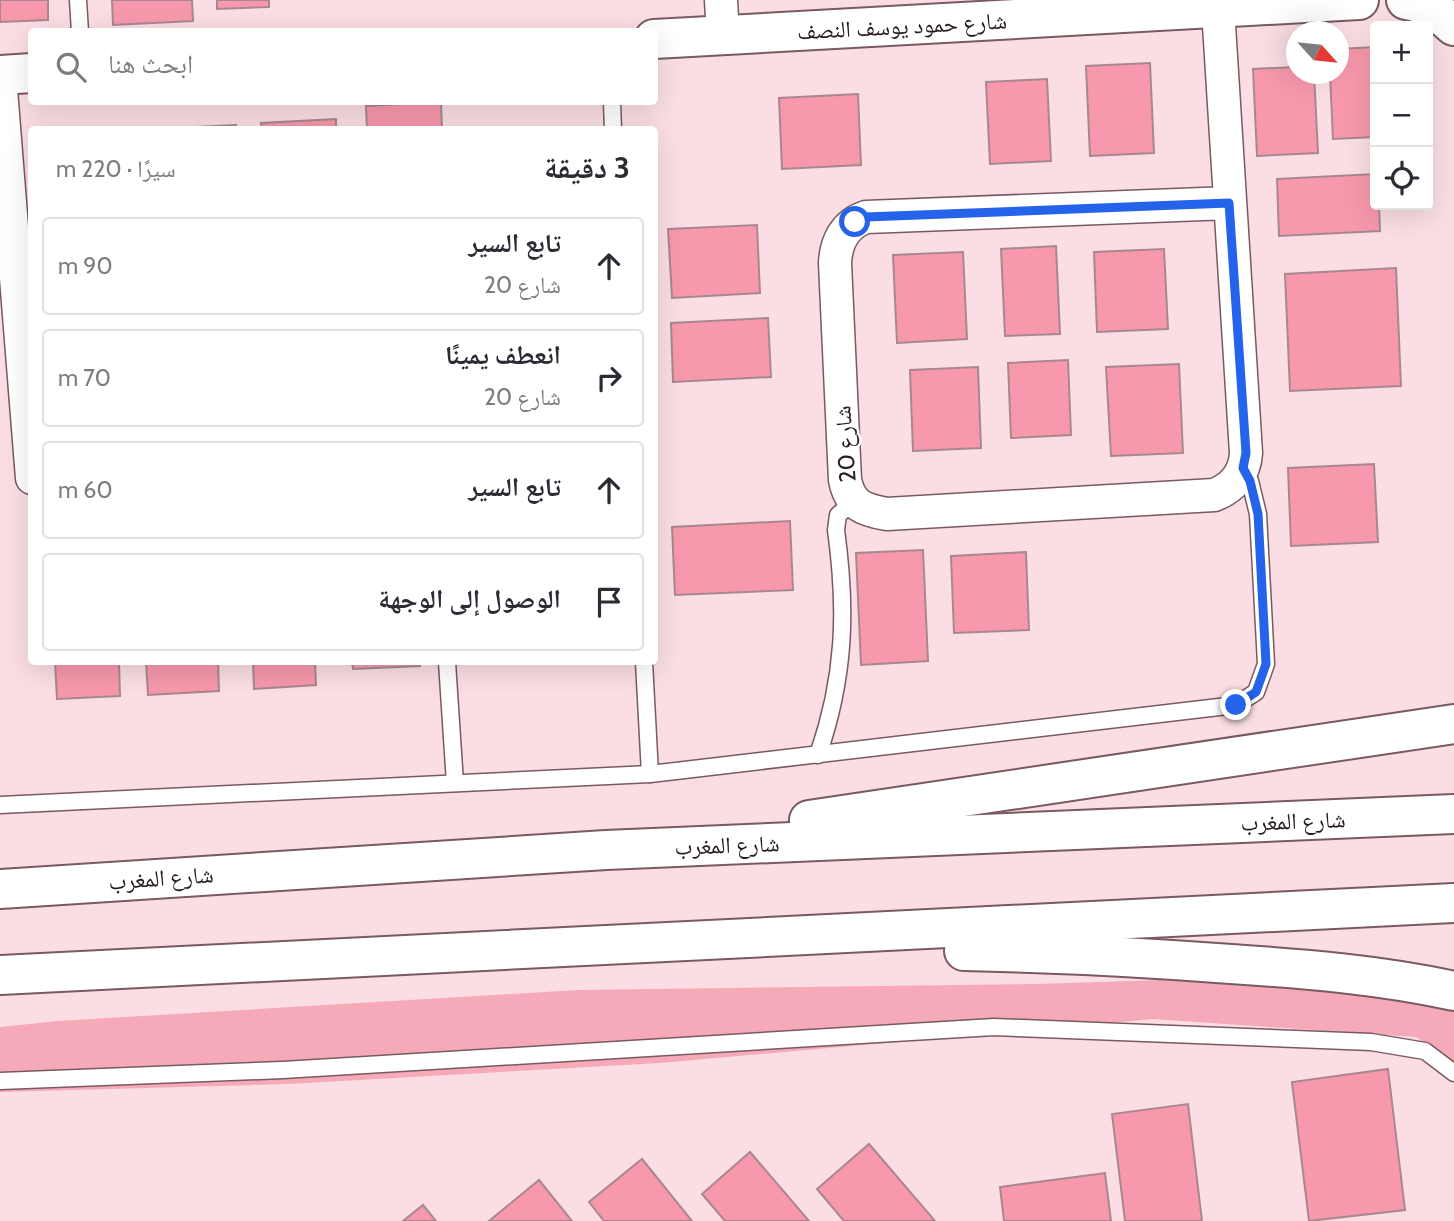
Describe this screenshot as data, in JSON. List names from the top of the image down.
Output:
{
  "streets": {
    "main road": ["شارع حمود يوسف النصف", "شارع المغرب"],
    "street": ["شارع 20"]
  },
  "north": "bottom right",
  "page": {
    "map_buttons": ["+", "−"],
    "search": "ابحث هنا",
    "heading": ["3 دقيقة", "سيرًا · 220 m"],
    "list": [
      ["تابع السير", "شارع 20", "90 m"],
      ["انعطف يمينًا", "شارع 20", "70 m"],
      ["تابع السير", "60 m"],
      "الوصول إلى الوجهة"
    ]
  }
}
